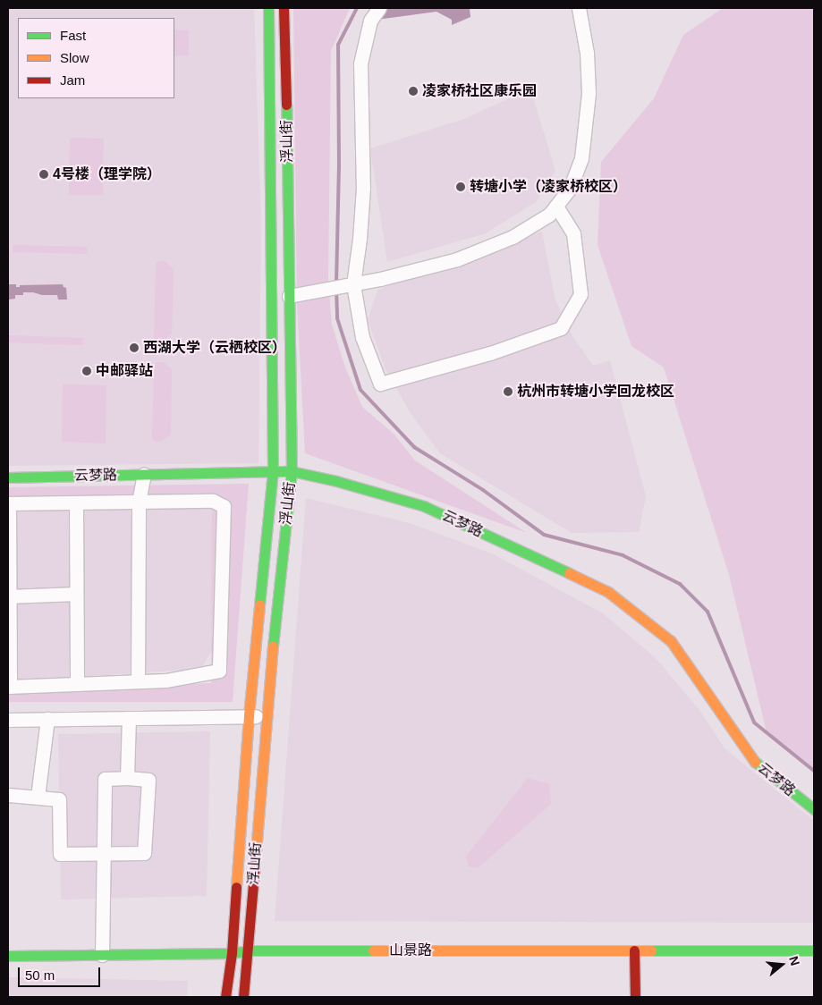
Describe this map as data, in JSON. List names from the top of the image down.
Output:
{
  "streets": {
    "main road": ["浮山街", "云梦路", "山景路"]
  },
  "crossings": [
    ["浮山街", "云梦路"],
    ["浮山街", "山景路"]
  ],
  "places": [
    "凌家桥社区康乐园",
    "4号楼（理学院）",
    "转塘小学（凌家桥校区）",
    "西湖大学（云栖校区）",
    "中邮驿站",
    "杭州市转塘小学回龙校区"
  ],
  "legend": ["Fast", "Slow", "Jam"],
  "scale_bar": "50 m",
  "north": "right"
}
